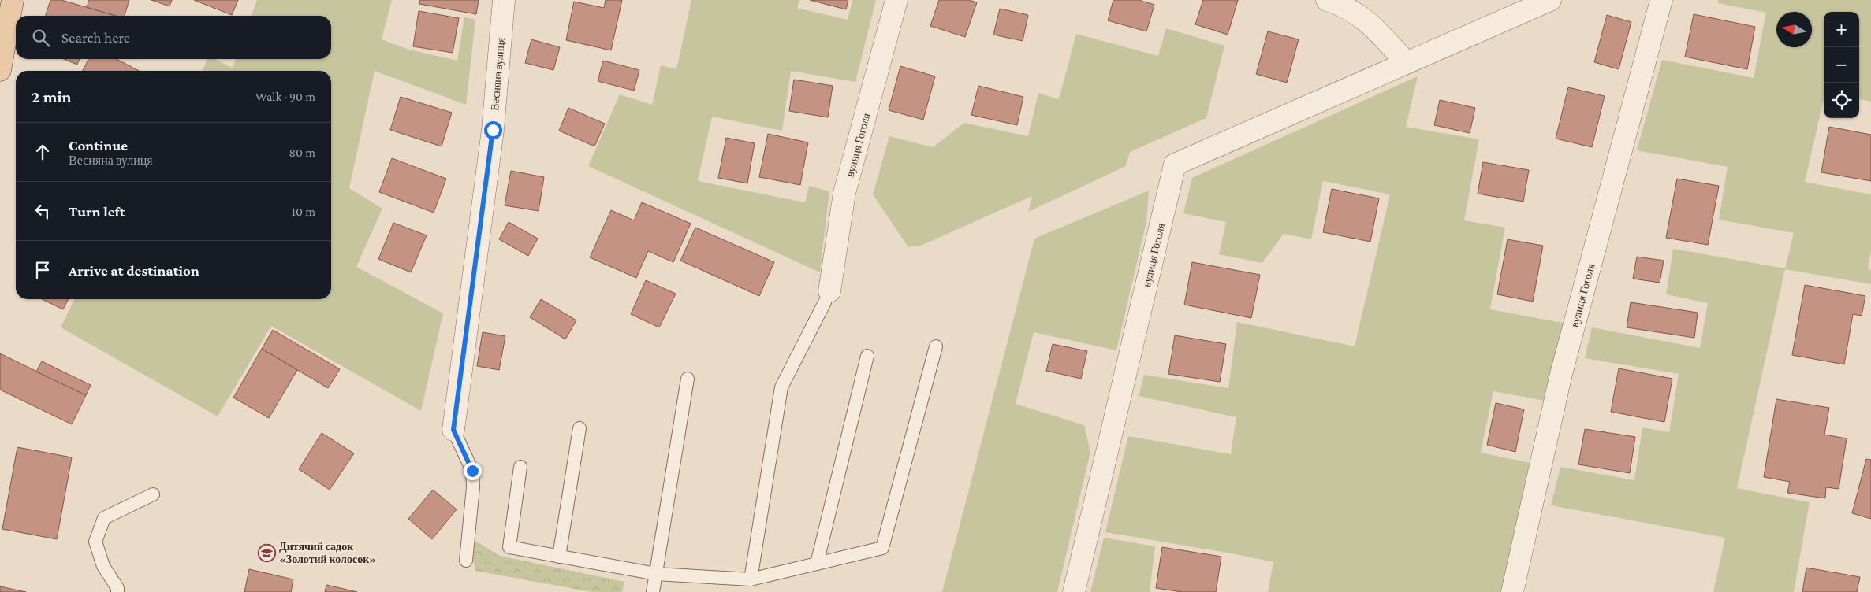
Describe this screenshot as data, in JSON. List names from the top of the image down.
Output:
{
  "streets": {
    "street": ["Весняна вулиця", "вулиця Гоголя"]
  },
  "places": {
    "school or university": ["Дитячий садок «Золотий колосок»"]
  },
  "north": "left",
  "page": {
    "map_buttons": ["+", "−"],
    "search": "Search here",
    "heading": ["2 min", "Walk · 90 m"],
    "list": [
      ["Continue", "Весняна вулиця", "80 m"],
      ["Turn left", "10 m"],
      "Arrive at destination"
    ]
  }
}
